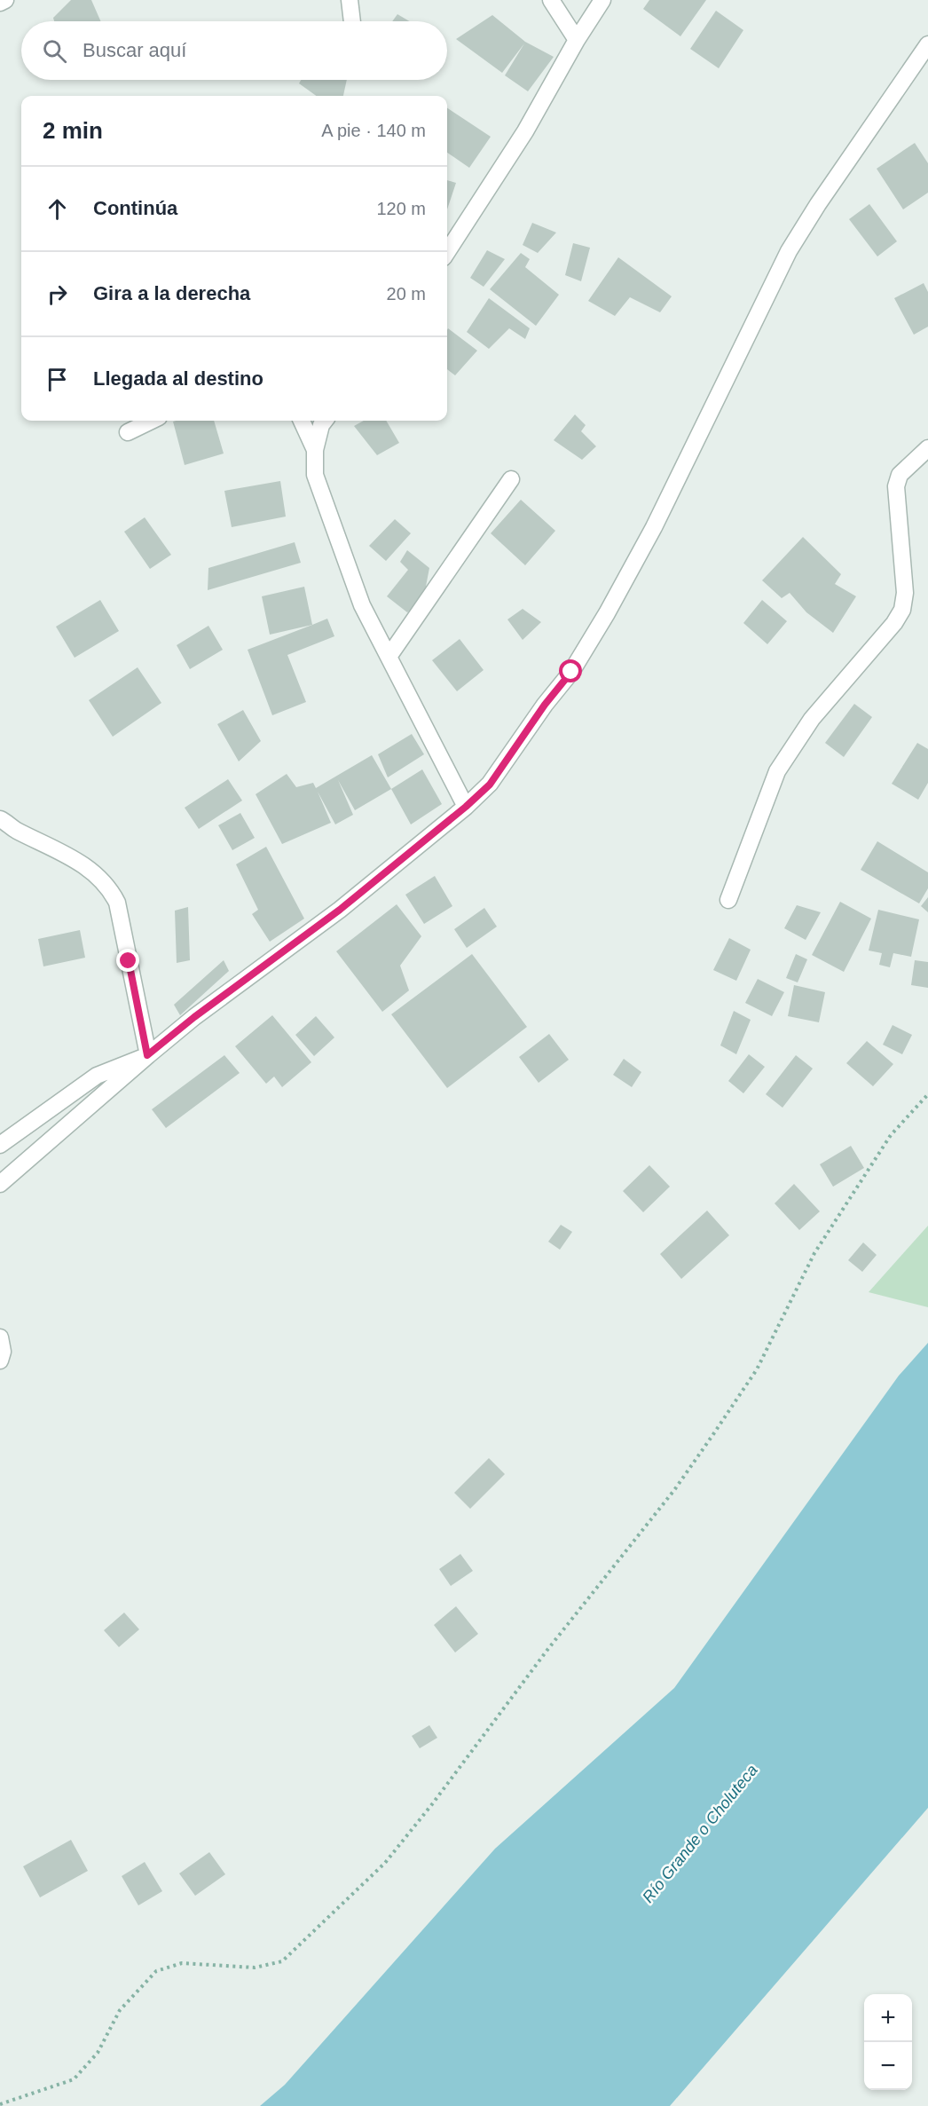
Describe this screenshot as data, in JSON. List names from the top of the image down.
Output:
{
  "water": ["Río Grande o Choluteca"],
  "page": {
    "search": "Buscar aquí",
    "heading": ["2 min", "A pie · 140 m"],
    "list": [
      ["Continúa", "120 m"],
      ["Gira a la derecha", "20 m"],
      "Llegada al destino"
    ],
    "map_buttons": ["+", "−"]
  }
}
